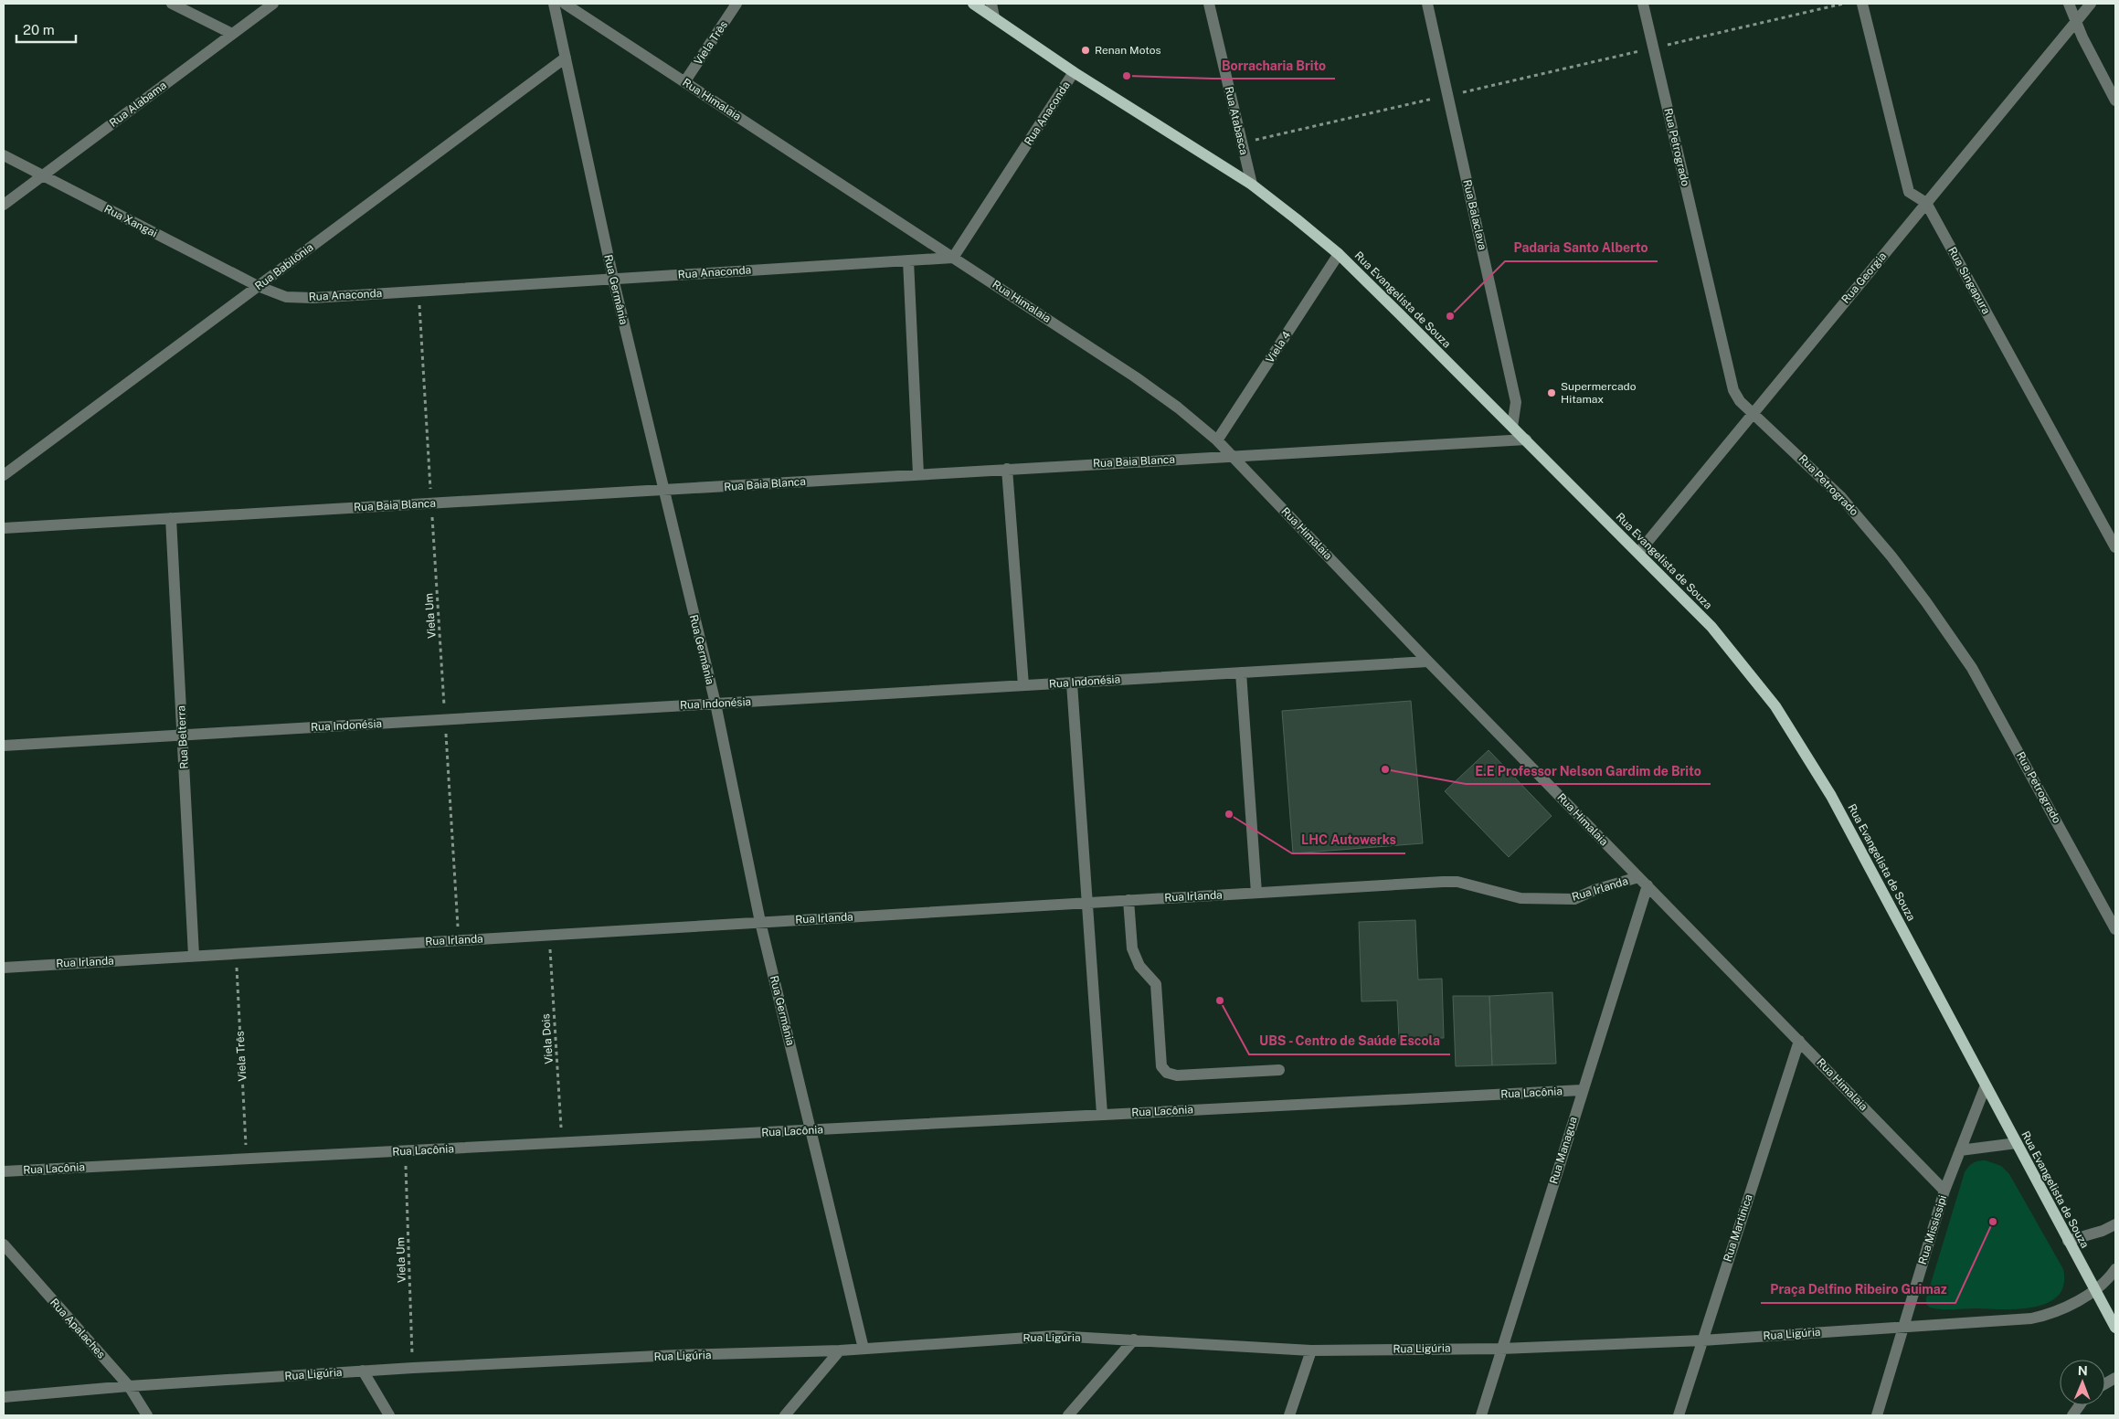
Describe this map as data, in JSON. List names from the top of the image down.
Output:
{
  "streets": {
    "main road": ["Rua Evangelista de Souza"],
    "street": [
      "Viela Três",
      "Rua Himalaia",
      "Rua Alabama",
      "Rua Anaconda",
      "Rua Atabasca",
      "Rua Petrogrado",
      "Rua Balaclava",
      "Rua Xangai",
      "Rua Babilônia",
      "Rua Georgia",
      "Rua Singapura",
      "Rua Germânia",
      "Viela 4",
      "Rua Baia Blanca",
      "Rua Indonésia",
      "Rua Belterra",
      "Rua Irlanda",
      "Rua Lacônia",
      "Rua Managua",
      "Rua Martinica",
      "Rua Mississipi",
      "Rua Apalaches",
      "Rua Ligúria"
    ],
    "path": ["Viela Um", "Viela Dois"]
  },
  "crossings": [
    ["Viela Três", "Rua Himalaia"],
    ["Viela Três", "Rua Irlanda"],
    ["Viela Três", "Rua Lacônia"],
    ["Rua Himalaia", "Rua Anaconda"],
    ["Rua Himalaia", "Viela 4"],
    ["Rua Himalaia", "Rua Baia Blanca"],
    ["Rua Himalaia", "Rua Indonésia"],
    ["Rua Himalaia", "Rua Irlanda"],
    ["Rua Himalaia", "Rua Managua"],
    ["Rua Himalaia", "Rua Martinica"],
    ["Rua Himalaia", "Rua Mississipi"],
    ["Rua Alabama", "Rua Xangai"],
    ["Rua Anaconda", "Rua Xangai"],
    ["Rua Anaconda", "Rua Babilônia"],
    ["Rua Anaconda", "Rua Germânia"],
    ["Rua Anaconda", "Rua Evangelista de Souza"],
    ["Rua Anaconda", "Viela Um"],
    ["Rua Atabasca", "Rua Evangelista de Souza"],
    ["Rua Petrogrado", "Rua Georgia"],
    ["Rua Balaclava", "Rua Evangelista de Souza"],
    ["Rua Xangai", "Rua Babilônia"],
    ["Rua Babilônia", "Rua Germânia"],
    ["Rua Georgia", "Rua Singapura"],
    ["Rua Georgia", "Rua Evangelista de Souza"],
    ["Rua Germânia", "Rua Baia Blanca"],
    ["Rua Germânia", "Rua Indonésia"],
    ["Rua Germânia", "Rua Irlanda"],
    ["Rua Germânia", "Rua Lacônia"],
    ["Rua Germânia", "Rua Ligúria"],
    ["Rua Evangelista de Souza", "Viela 4"],
    ["Rua Evangelista de Souza", "Rua Baia Blanca"],
    ["Rua Evangelista de Souza", "Rua Mississipi"],
    ["Rua Evangelista de Souza", "Rua Ligúria"],
    ["Rua Baia Blanca", "Viela Um"],
    ["Rua Baia Blanca", "Rua Belterra"],
    ["Viela Um", "Rua Indonésia"],
    ["Viela Um", "Rua Irlanda"],
    ["Viela Um", "Rua Lacônia"],
    ["Viela Um", "Rua Ligúria"],
    ["Rua Indonésia", "Rua Belterra"],
    ["Rua Belterra", "Rua Irlanda"],
    ["Rua Irlanda", "Viela Dois"],
    ["Rua Irlanda", "Rua Managua"],
    ["Viela Dois", "Rua Lacônia"],
    ["Rua Lacônia", "Rua Managua"],
    ["Rua Managua", "Rua Ligúria"],
    ["Rua Martinica", "Rua Ligúria"],
    ["Rua Mississipi", "Rua Ligúria"],
    ["Rua Apalaches", "Rua Ligúria"]
  ],
  "places": [
    "Renan Motos",
    "Borracharia Brito",
    "Padaria Santo Alberto",
    "Supermercado Hitamax",
    "E.E Professor Nelson Gardim de Brito",
    "LHC Autowerks",
    "UBS - Centro de Saúde Escola",
    "Praça Delfino Ribeiro Guimaz"
  ],
  "scale_bar": "20 m",
  "north": "top"
}
